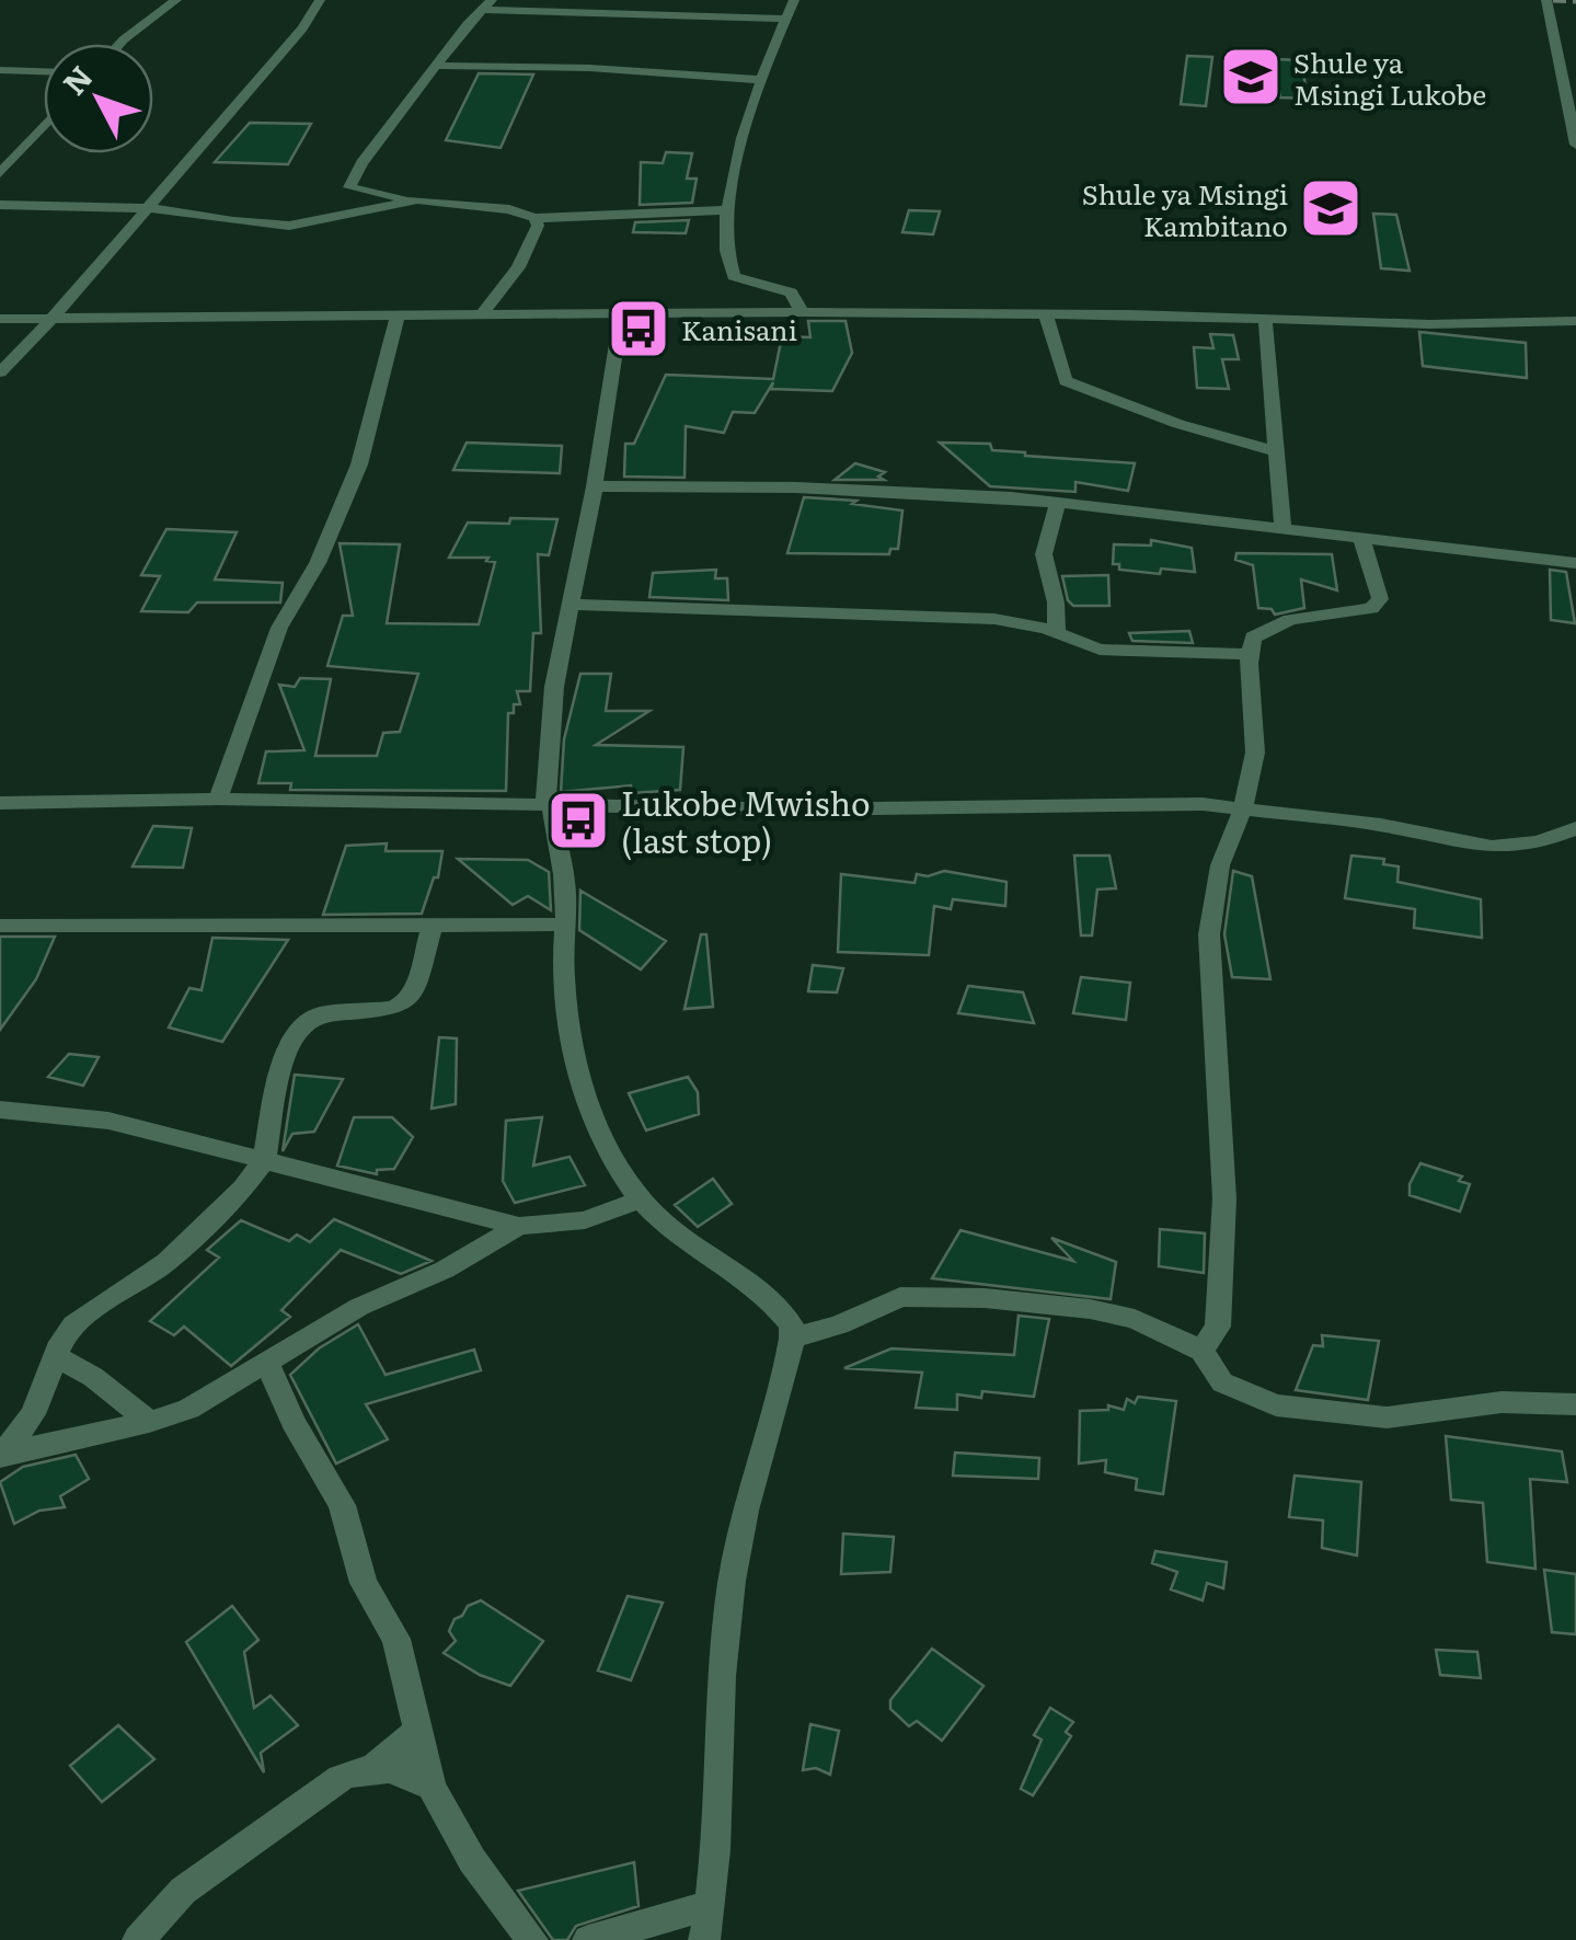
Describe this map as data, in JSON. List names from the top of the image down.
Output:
{
  "places": {
    "school or university": ["Shule ya Msingi Lukobe", "Shule ya Msingi Kambitano"],
    "bus stop": ["Kanisani", "Lukobe Mwisho (last stop)"]
  },
  "north": "top left"
}
